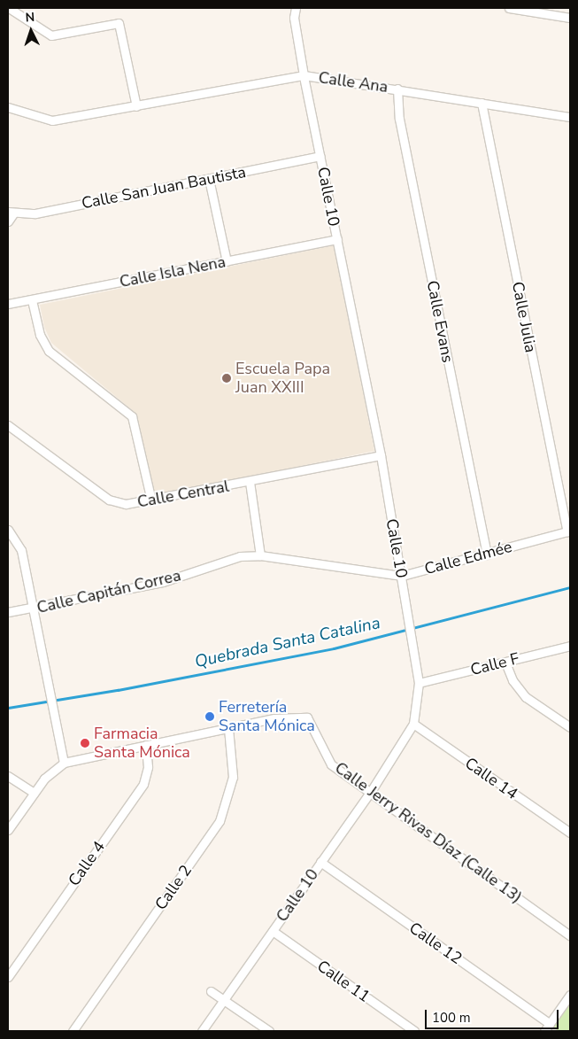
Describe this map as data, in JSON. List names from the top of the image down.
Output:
{
  "streets": {
    "street": [
      "Calle Ana",
      "Calle San Juan Bautista",
      "Calle 10",
      "Calle Isla Nena",
      "Calle Julia",
      "Calle Evans",
      "Calle Central",
      "Calle Edmée",
      "Calle Capitán Correa",
      "Calle F",
      "Calle 14",
      "Calle Jerry Rivas Díaz (Calle 13)",
      "Calle 4",
      "Calle 2",
      "Calle 12",
      "Calle 11"
    ]
  },
  "crossings": [
    ["Calle Ana", "Calle 10"],
    ["Calle Ana", "Calle Julia"],
    ["Calle Ana", "Calle Evans"],
    ["Calle San Juan Bautista", "Calle 10"],
    ["Calle 10", "Calle Isla Nena"],
    ["Calle 10", "Calle Central"],
    ["Calle 10", "Calle Edmée"],
    ["Calle 10", "Calle F"],
    ["Calle 10", "Calle 14"],
    ["Calle 10", "Calle Jerry Rivas Díaz (Calle 13)"],
    ["Calle 10", "Calle 12"],
    ["Calle 10", "Calle 11"],
    ["Calle Julia", "Calle Edmée"],
    ["Calle Evans", "Calle Edmée"],
    ["Calle Edmée", "Calle Capitán Correa"],
    ["Calle Jerry Rivas Díaz (Calle 13)", "Calle 4"],
    ["Calle Jerry Rivas Díaz (Calle 13)", "Calle 2"]
  ],
  "water": ["Quebrada Santa Catalina"],
  "places": ["Escuela Papa Juan XXIII", "Ferretería Santa Mónica", "Farmacia Santa Mónica"],
  "scale_bar": "100 m",
  "north": "top"
}
